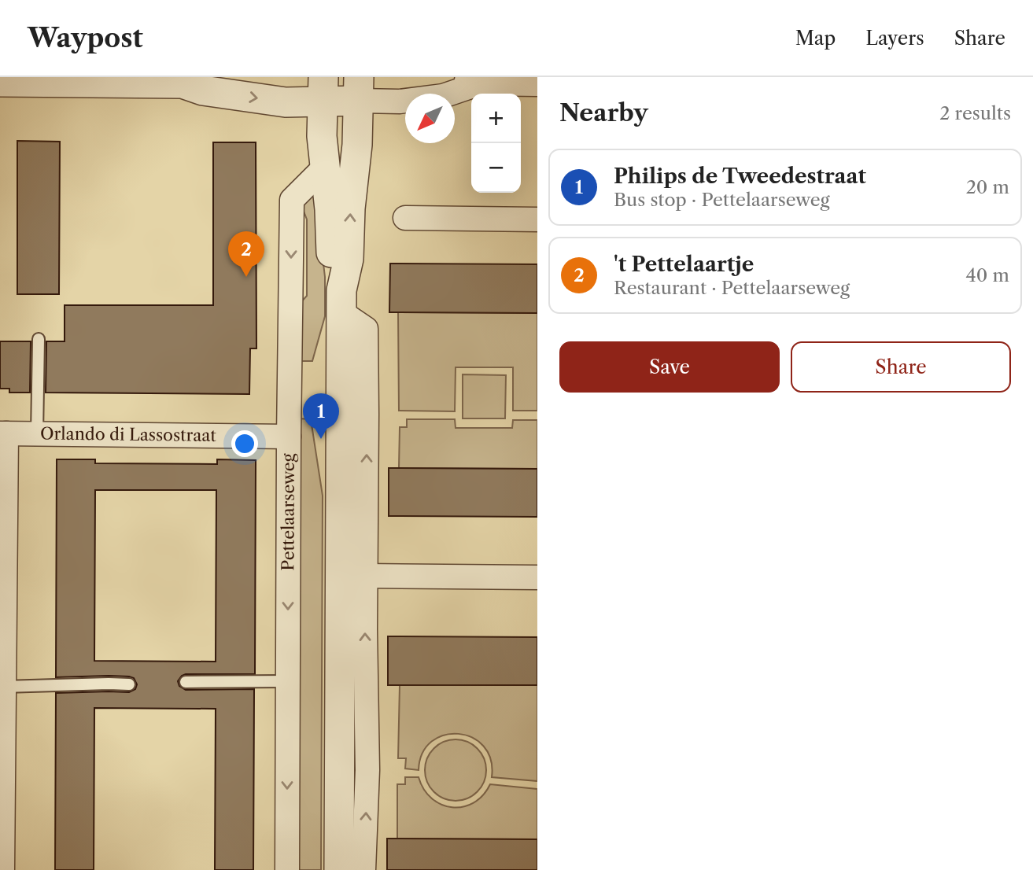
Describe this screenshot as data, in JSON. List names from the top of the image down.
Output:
{
  "streets": {
    "street": ["Orlando di Lassostraat", "Pettelaarseweg"]
  },
  "crossings": [
    ["Orlando di Lassostraat", "Pettelaarseweg"]
  ],
  "north": "bottom left",
  "page": {
    "header": "Waypost",
    "nav": ["Map", "Layers", "Share"],
    "heading": ["Nearby", "2 results"],
    "map_buttons": ["+", "−"],
    "list": [
      {
        "mark": "1",
        "name": "Philips de Tweedestraat",
        "note": "Bus stop · Pettelaarseweg",
        "value": "20 m"
      },
      {
        "mark": "2",
        "name": "'t Pettelaartje",
        "note": "Restaurant · Pettelaarseweg",
        "value": "40 m"
      }
    ],
    "pins": ["2", "1"],
    "buttons": ["Save", "Share"]
  }
}
